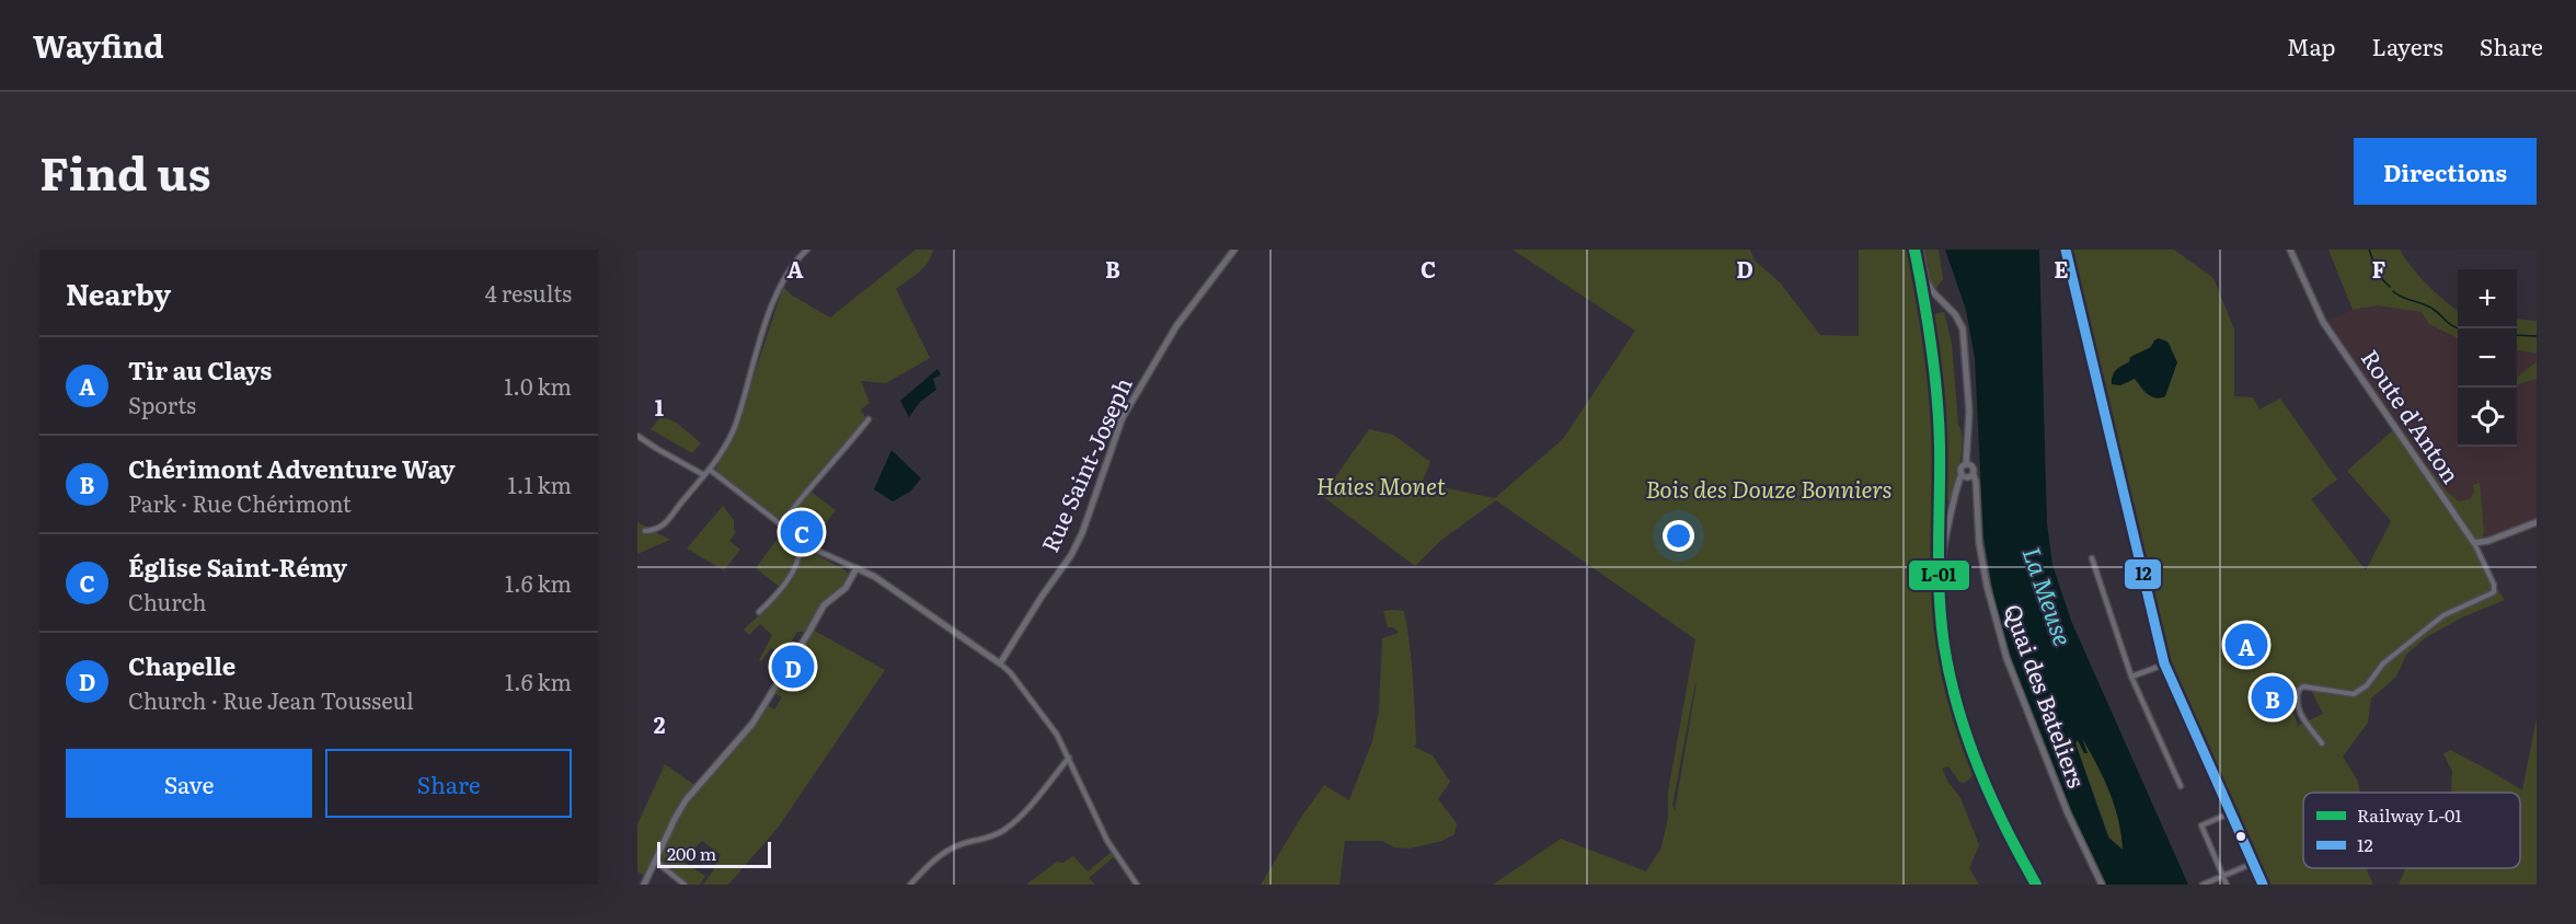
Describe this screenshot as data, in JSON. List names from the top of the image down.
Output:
{
  "streets": {
    "street": ["Route d'Anton", "Rue Saint-Joseph", "Quai des Bateliers"]
  },
  "water": ["La Meuse"],
  "parks": ["Haies Monet", "Bois des Douze Bonniers"],
  "lines": ["rail line L-01", "transit line 12"],
  "legend": ["Railway L-01", "12"],
  "scale_bar": "200 m",
  "page": {
    "header": "Wayfind",
    "nav": ["Map", "Layers", "Share"],
    "title": "Find us",
    "buttons": [
      "Directions",
      ["Save", "Share"]
    ],
    "heading": ["Nearby", "4 results"],
    "map_buttons": ["+", "−"],
    "list": [
      {
        "mark": "A",
        "name": "Tir au Clays",
        "note": "Sports",
        "value": "1.0 km"
      },
      {
        "mark": "B",
        "name": "Chérimont Adventure Way",
        "note": "Park · Rue Chérimont",
        "value": "1.1 km"
      },
      {
        "mark": "C",
        "name": "Église Saint-Rémy",
        "note": "Church",
        "value": "1.6 km"
      },
      {
        "mark": "D",
        "name": "Chapelle",
        "note": "Church · Rue Jean Tousseul",
        "value": "1.6 km"
      }
    ],
    "pins": [
      "C",
      "A",
      "D",
      "B"
    ],
    "scale": "200 m"
  },
  "grid": {
    "columns": [
      "A",
      "B",
      "C",
      "D",
      "E",
      "F"
    ],
    "rows": ["1", "2"]
  }
}
